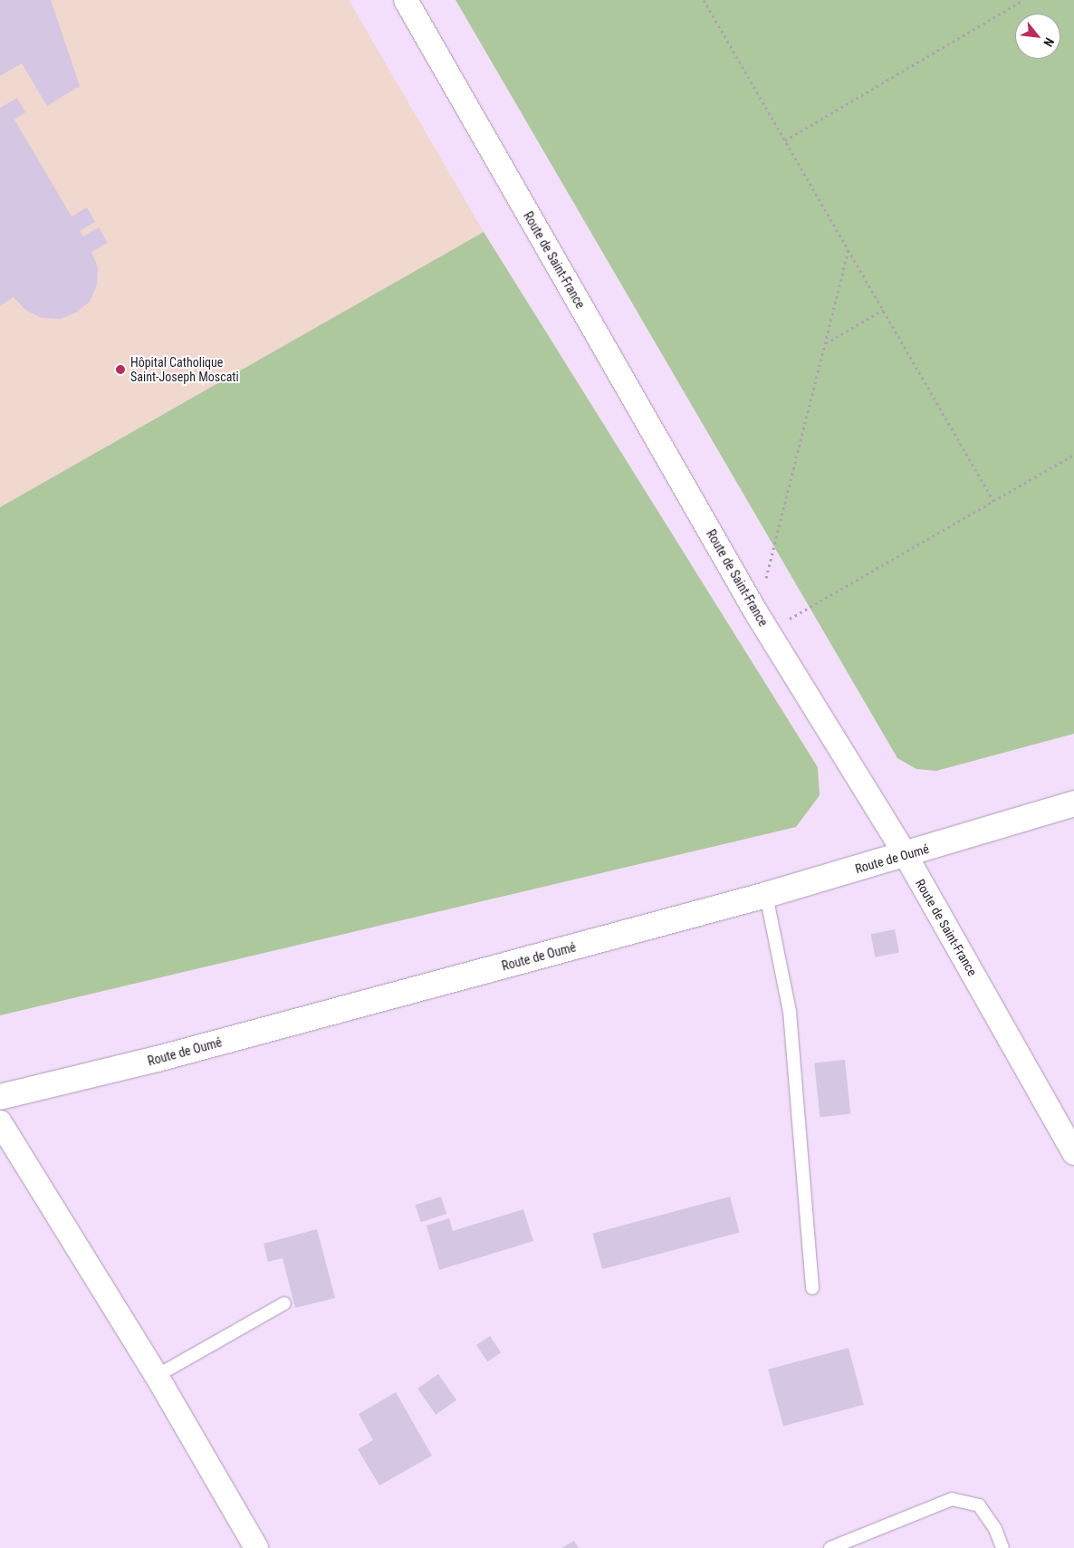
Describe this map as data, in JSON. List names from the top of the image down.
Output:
{
  "streets": {
    "main road": ["Route de Oumé"],
    "street": ["Route de Saint-France"]
  },
  "crossings": [
    ["Route de Saint-France", "Route de Oumé"]
  ],
  "places": ["Hôpital Catholique Saint-Joseph Moscati"],
  "north": "bottom right"
}
